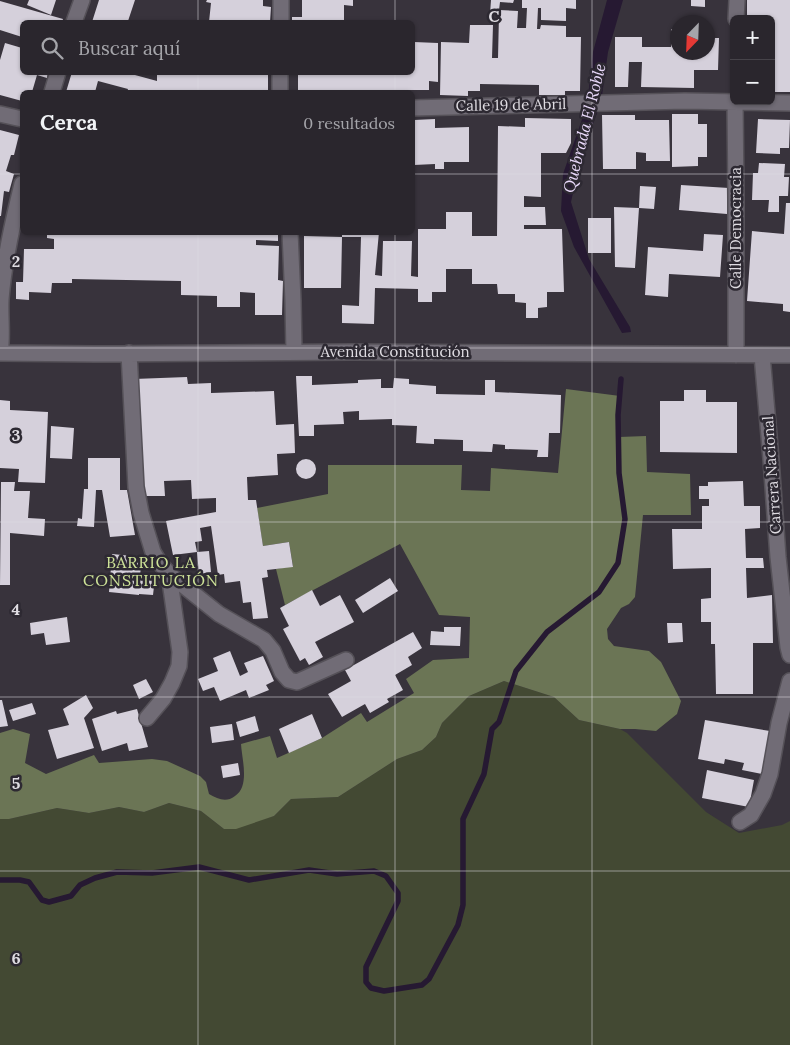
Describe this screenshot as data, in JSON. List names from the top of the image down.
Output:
{
  "streets": {
    "street": [
      "Calle 19 de Abril",
      "Calle Democracia",
      "Avenida Constitución",
      "Carrera Nacional"
    ]
  },
  "crossings": [
    ["Calle Democracia", "Avenida Constitución"],
    ["Avenida Constitución", "Carrera Nacional"]
  ],
  "districts": ["BARRIO LA CONSTITUCIÓN"],
  "water": ["Quebrada El Roble"],
  "north": "bottom left",
  "page": {
    "map_buttons": ["+", "−"],
    "search": "Buscar aquí",
    "heading": ["Cerca", "0 resultados"]
  },
  "grid": {
    "columns": ["C"],
    "rows": [
      "2",
      "3",
      "4",
      "5",
      "6"
    ]
  }
}
